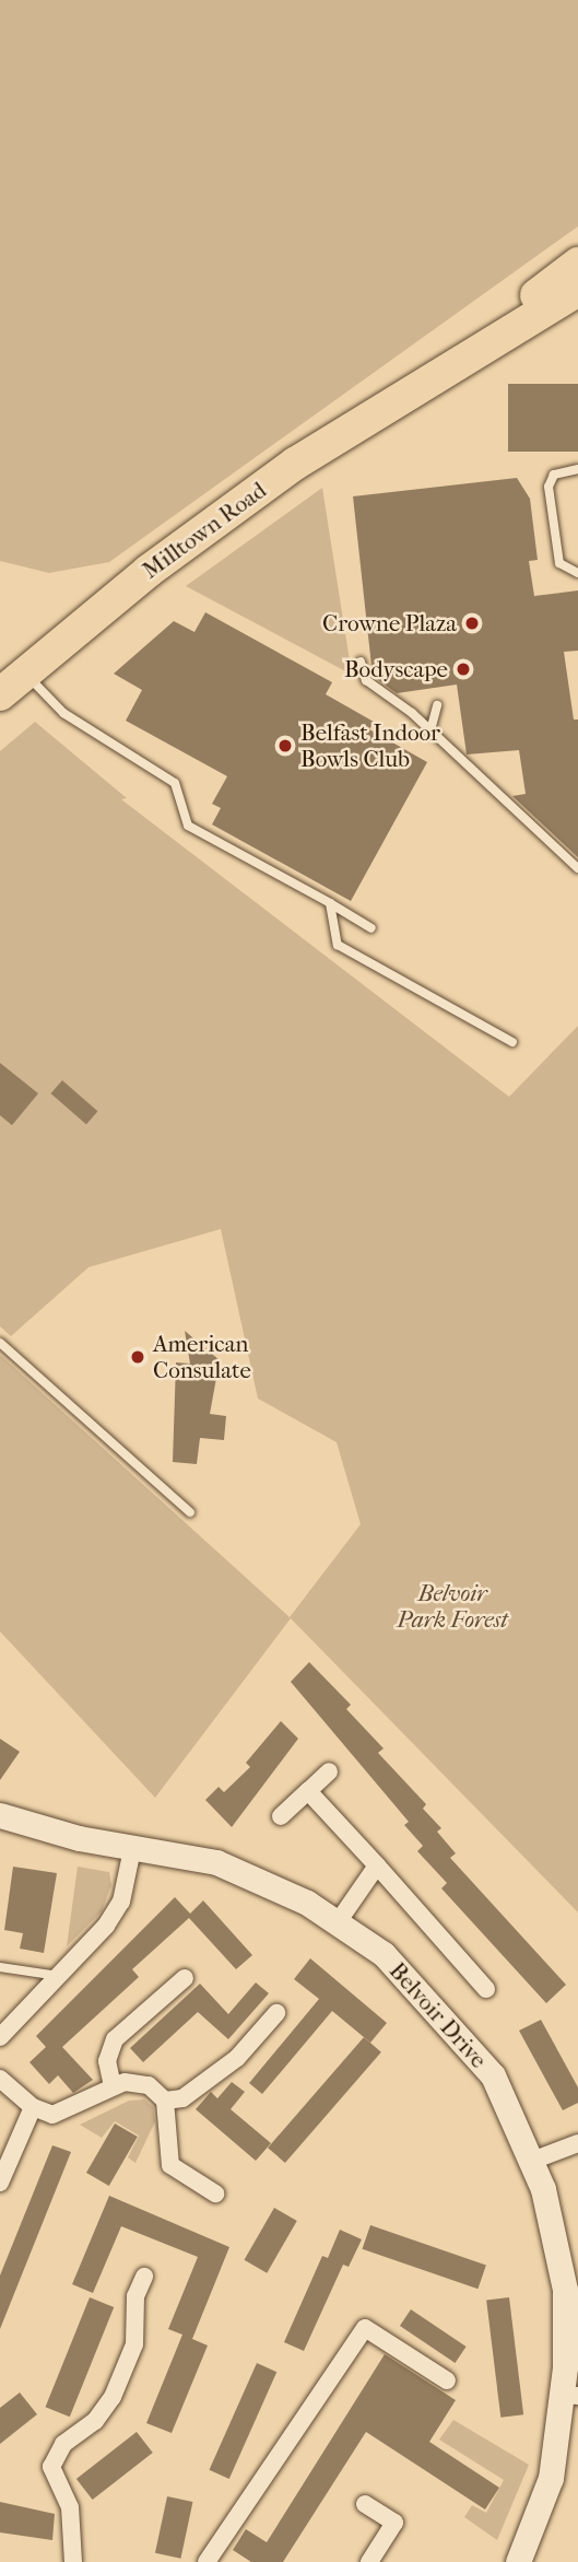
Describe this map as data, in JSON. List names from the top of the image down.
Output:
{
  "streets": {
    "highway": ["Milltown Road"],
    "street": ["Belvoir Drive"]
  },
  "parks": ["Belvoir Park Forest"],
  "places": [
    "Crowne Plaza",
    "Bodyscape",
    "Belfast Indoor Bowls Club",
    "American Consulate"
  ]
}
